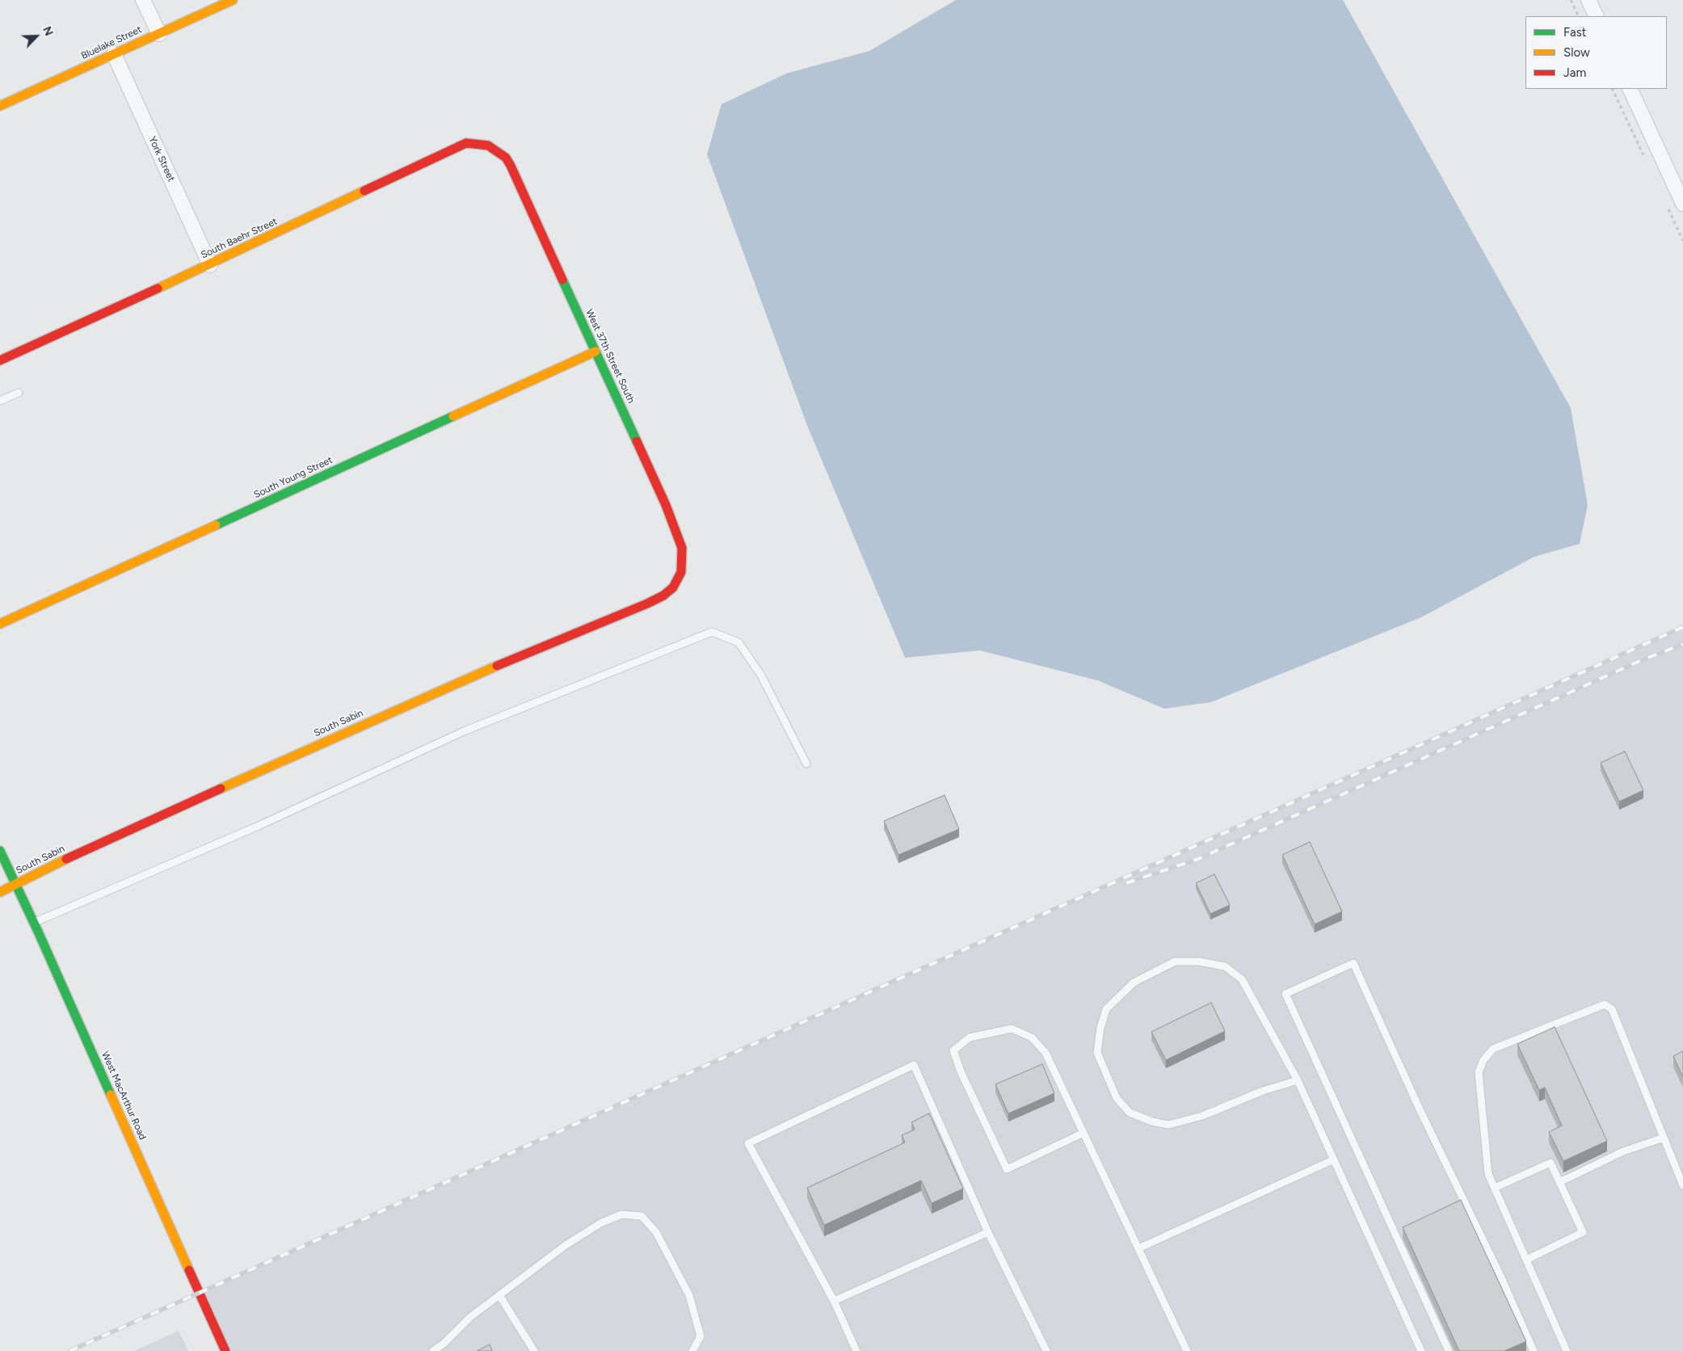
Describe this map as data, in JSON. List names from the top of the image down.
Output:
{
  "streets": {
    "street": [
      "Bluelake Street",
      "York Street",
      "South Baehr Street",
      "West 37th Street South",
      "South Young Street",
      "South Sabin",
      "West MacArthur Road"
    ]
  },
  "crossings": [
    ["Bluelake Street", "York Street"],
    ["York Street", "South Baehr Street"],
    ["South Baehr Street", "West 37th Street South"],
    ["West 37th Street South", "South Young Street"],
    ["West 37th Street South", "South Sabin"],
    ["South Sabin", "West MacArthur Road"]
  ],
  "legend": ["Fast", "Slow", "Jam"],
  "north": "top right"
}
